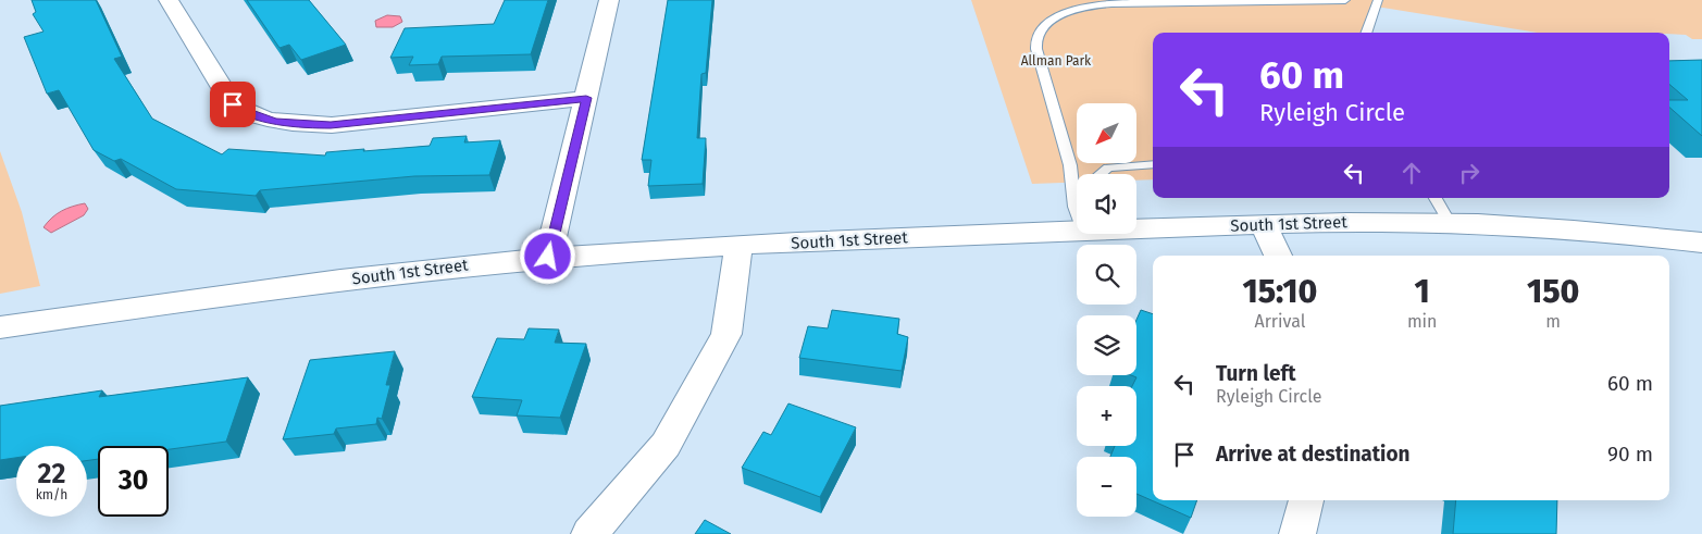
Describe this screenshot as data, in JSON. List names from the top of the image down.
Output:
{
  "streets": {
    "street": ["South 1st Street"]
  },
  "parks": ["Allman Park"],
  "north": "bottom left",
  "page": {
    "turn": ["60 m", "Ryleigh Circle"],
    "map_buttons": ["+", "−"],
    "eta": [
      "15:10",
      "Arrival",
      "1",
      "min",
      "150",
      "m"
    ],
    "list": [
      {
        "name": "Turn left",
        "note": "Ryleigh Circle",
        "value": "60 m"
      },
      {
        "name": "Arrive at destination",
        "value": "90 m"
      }
    ],
    "speed": "22 km/h",
    "limit": "30"
  }
}
